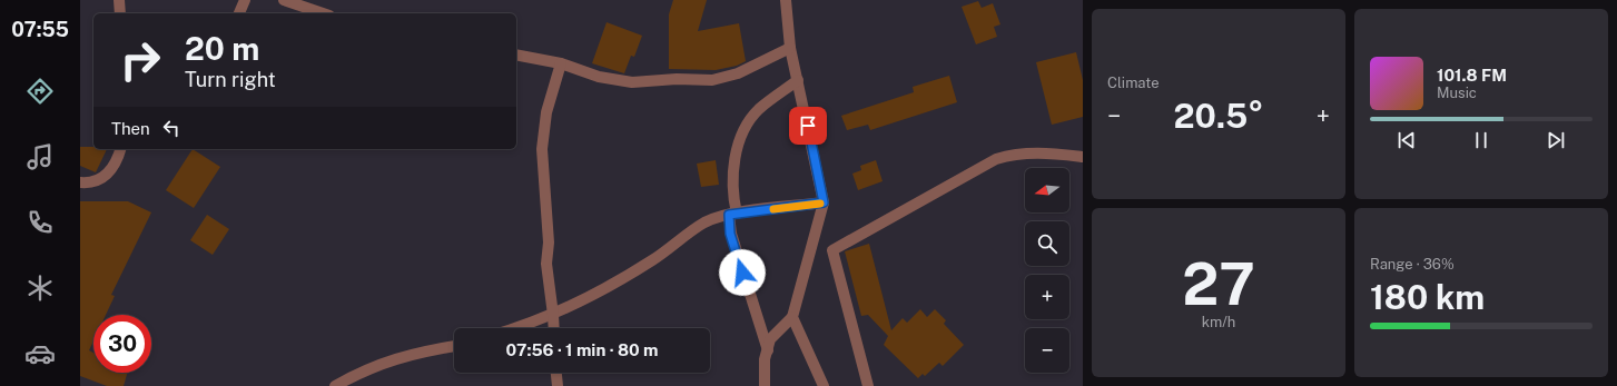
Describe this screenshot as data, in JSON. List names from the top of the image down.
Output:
{
  "north": "left",
  "page": {
    "tabs": "07:55",
    "tile": [
      "Climate",
      ["27", "km/h"],
      ["Range · 36%", "180 km"]
    ],
    "turn": ["20 m", "Turn right"],
    "song": ["101.8 FM", "Music"],
    "heat": ["−", "20.5°", "+"],
    "then": "Then",
    "map_buttons": ["+", "−"],
    "limit": "30",
    "trip": "07:56 · 1 min · 80 m"
  }
}
